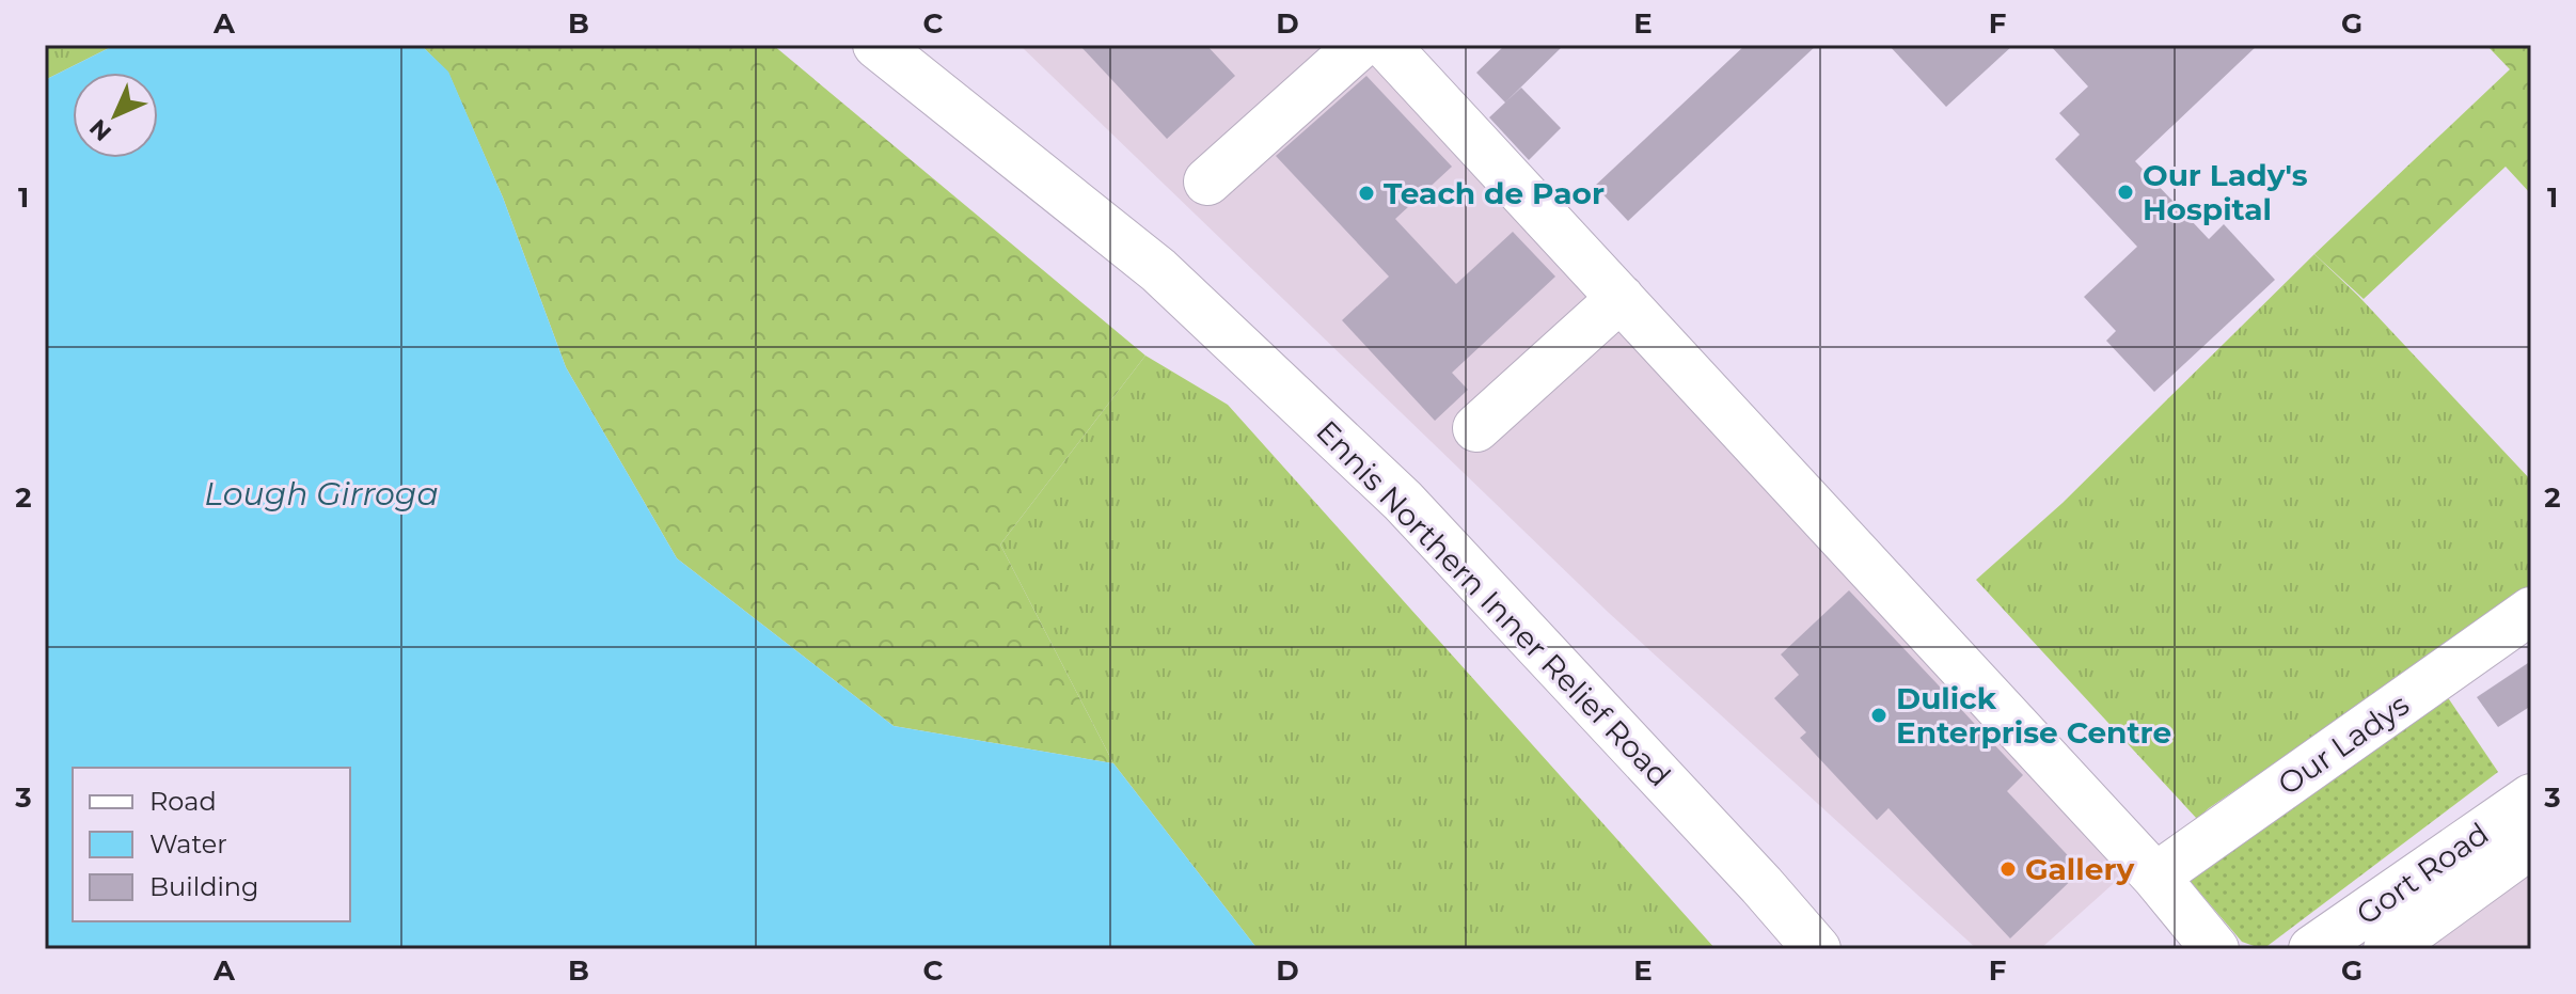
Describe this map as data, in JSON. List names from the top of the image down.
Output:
{
  "streets": {
    "street": ["Ennis Northern Inner Relief Road", "Our Ladys", "Gort Road"]
  },
  "water": ["Lough Girroga"],
  "places": [
    "Our Lady's Hospital",
    "Teach de Paor",
    "Dulick Enterprise Centre",
    "Gallery"
  ],
  "legend": ["Road", "Water", "Building"],
  "north": "bottom left",
  "grid": {
    "columns": [
      "A",
      "B",
      "C",
      "D",
      "E",
      "F",
      "G"
    ],
    "rows": ["1", "2", "3"]
  }
}
